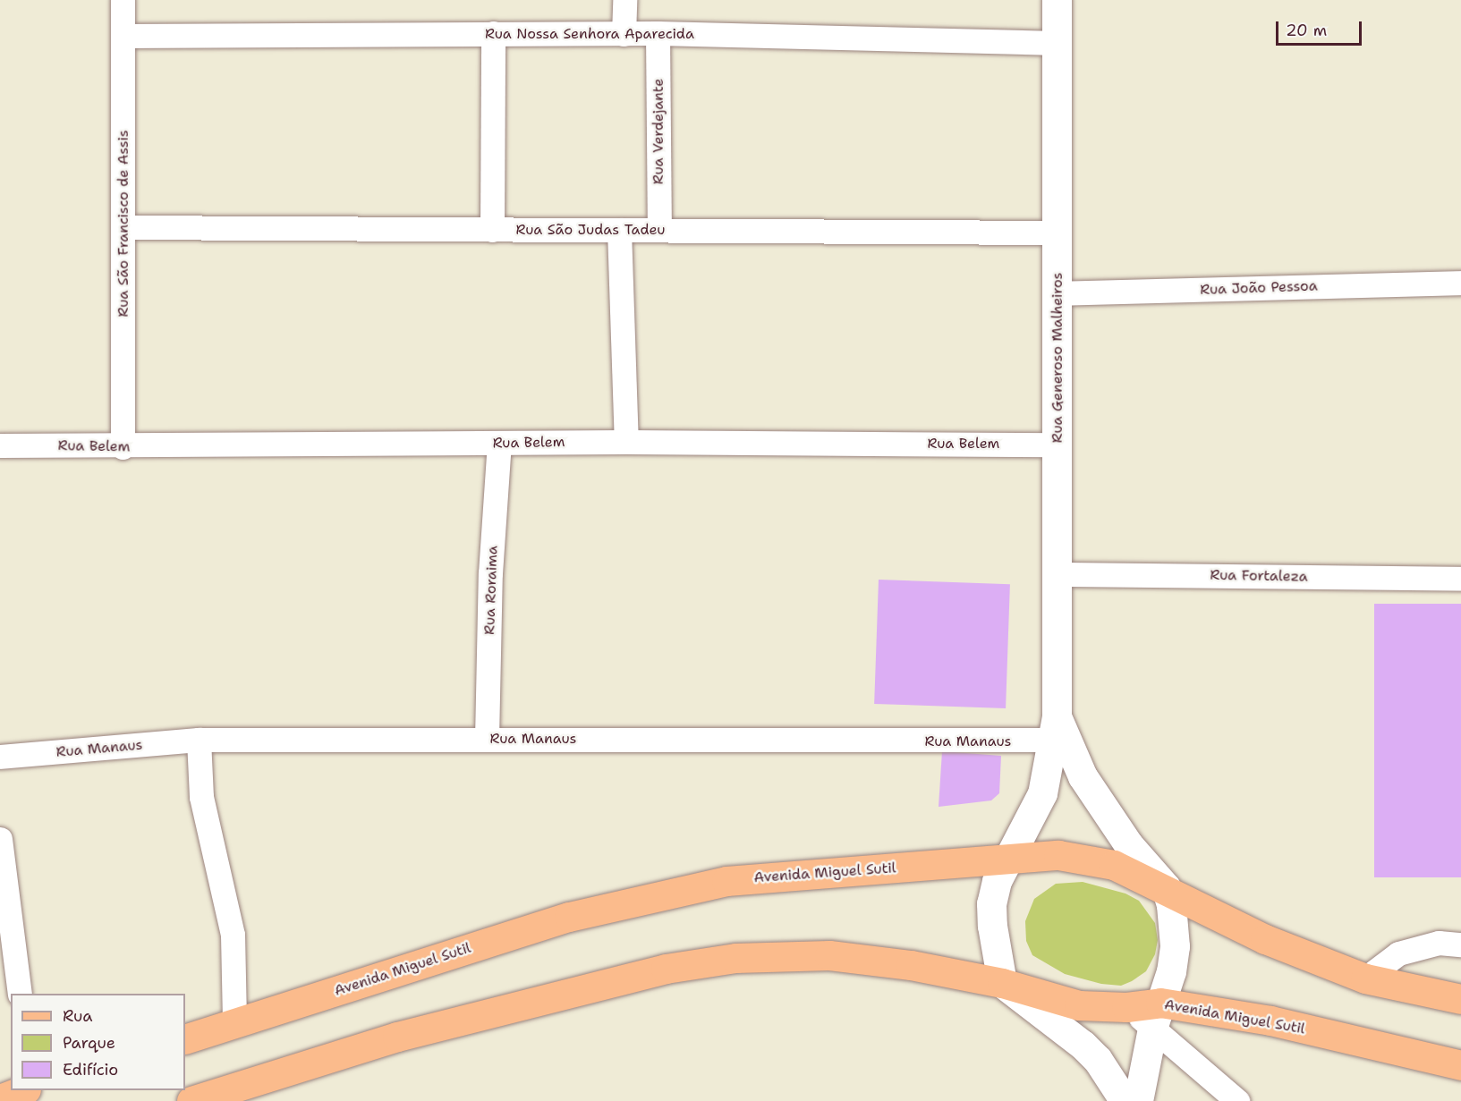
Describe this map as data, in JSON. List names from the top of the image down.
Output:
{
  "streets": {
    "main road": ["Avenida Miguel Sutil"],
    "street": [
      "Rua Nossa Senhora Aparecida",
      "Rua Verdejante",
      "Rua São Francisco de Assis",
      "Rua São Judas Tadeu",
      "Rua João Pessoa",
      "Rua Generoso Malheiros",
      "Rua Belem",
      "Rua Fortaleza",
      "Rua Roraima",
      "Rua Manaus"
    ]
  },
  "crossings": [
    ["Rua Nossa Senhora Aparecida", "Rua Verdejante"],
    ["Rua Nossa Senhora Aparecida", "Rua São Francisco de Assis"],
    ["Rua Nossa Senhora Aparecida", "Rua Generoso Malheiros"],
    ["Rua Verdejante", "Rua São Judas Tadeu"],
    ["Rua São Francisco de Assis", "Rua São Judas Tadeu"],
    ["Rua São Francisco de Assis", "Rua Belem"],
    ["Rua São Judas Tadeu", "Rua Generoso Malheiros"],
    ["Rua João Pessoa", "Rua Generoso Malheiros"],
    ["Rua Generoso Malheiros", "Rua Belem"],
    ["Rua Generoso Malheiros", "Rua Fortaleza"],
    ["Rua Generoso Malheiros", "Rua Manaus"],
    ["Rua Belem", "Rua Roraima"],
    ["Rua Roraima", "Rua Manaus"]
  ],
  "legend": ["Rua", "Parque", "Edifício"],
  "scale_bar": "20 m"
}
